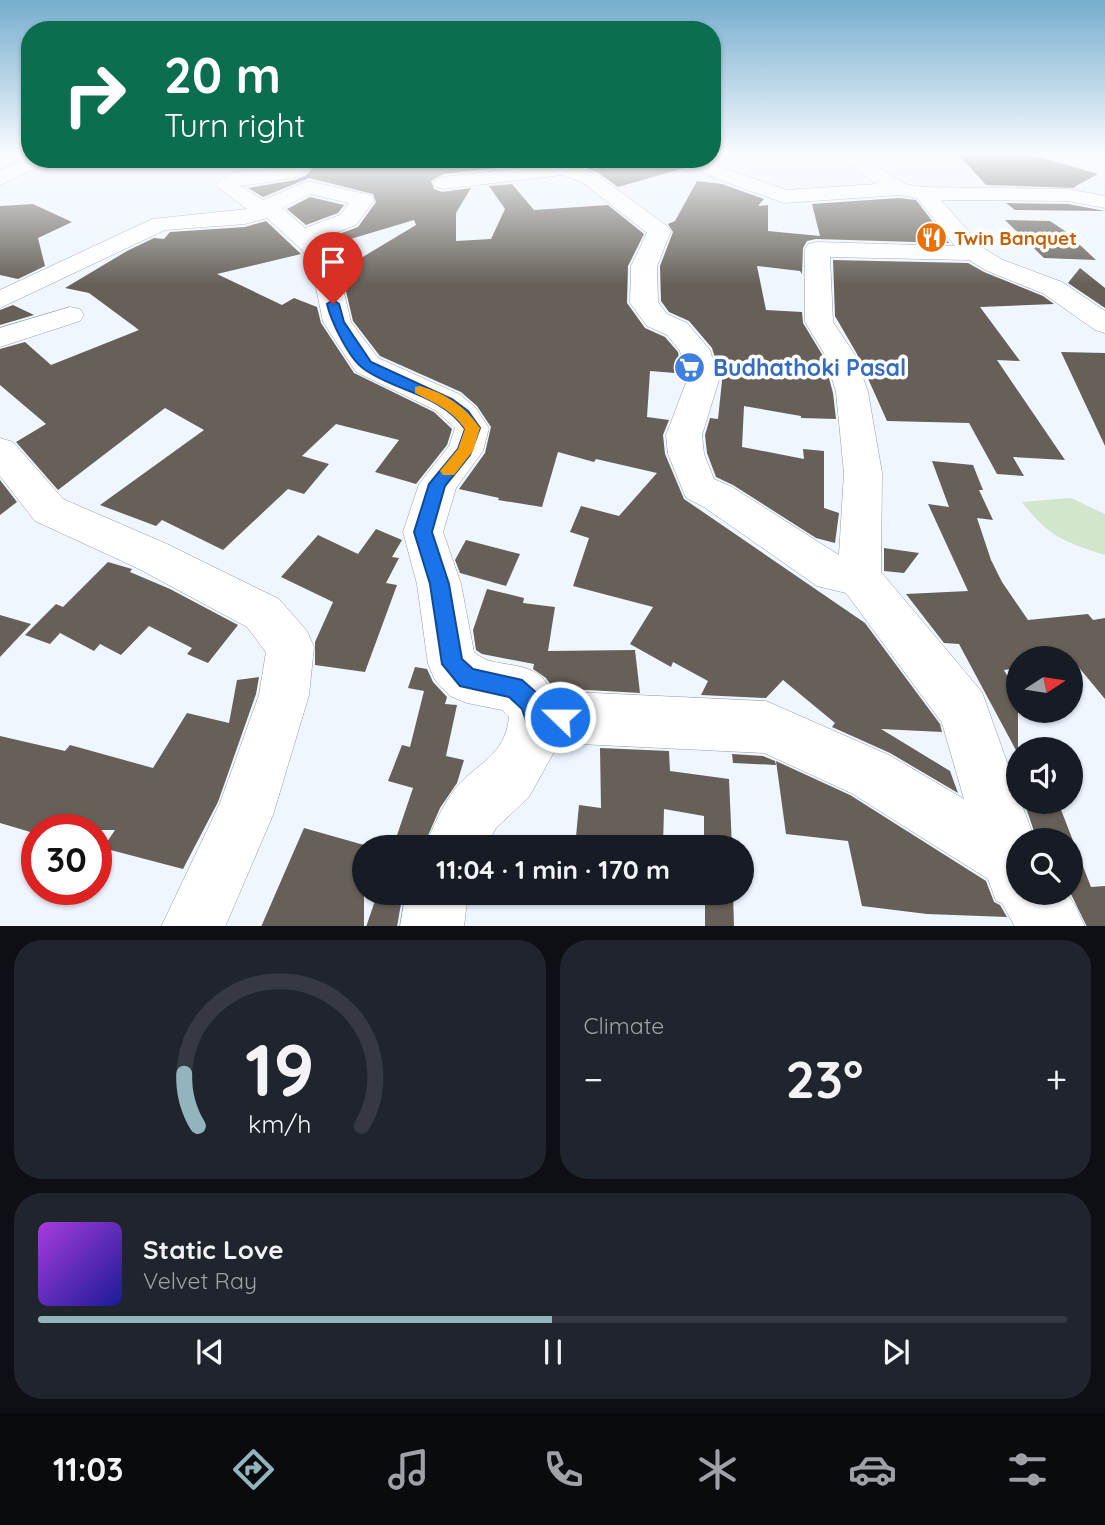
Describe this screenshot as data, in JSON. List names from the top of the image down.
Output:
{
  "places": {
    "restaurant": ["Twin Banquet"],
    "supermarket": ["Budhathoki Pasal"]
  },
  "north": "right",
  "page": {
    "turn": ["20 m", "Turn right"],
    "limit": "30",
    "trip": "11:04 · 1 min · 170 m",
    "tile": "Climate",
    "heat": ["−", "23°", "+"],
    "song": ["Static Love", "Velvet Ray"],
    "tabs": "11:03",
    "gauge": ["19", "km/h"]
  }
}
